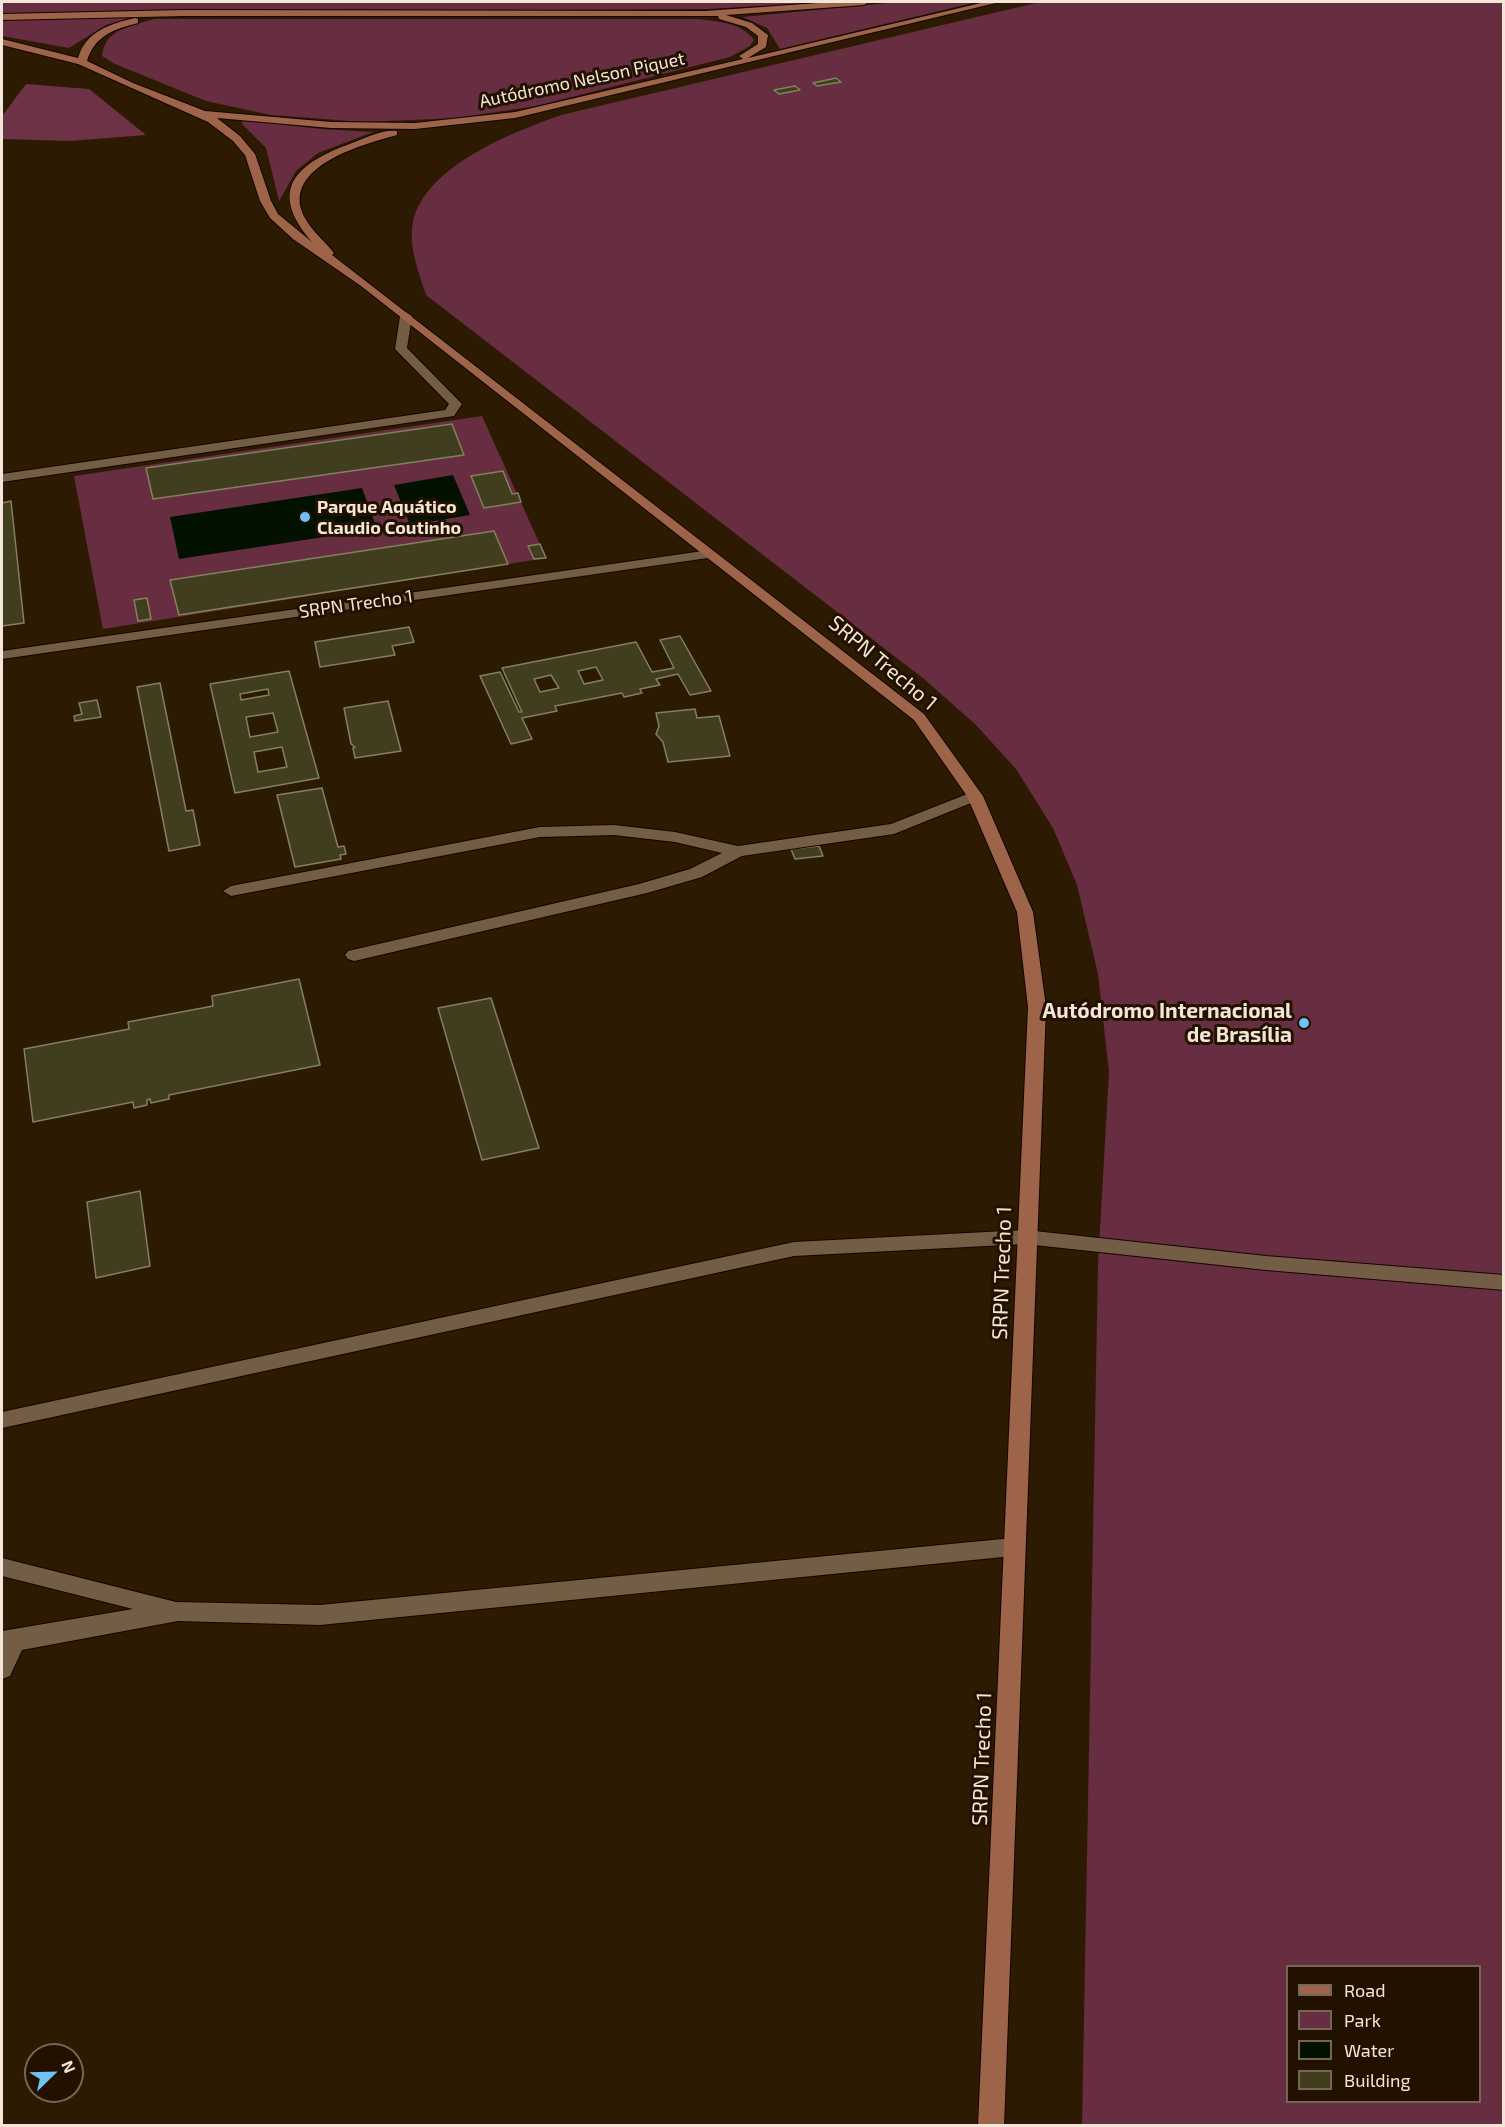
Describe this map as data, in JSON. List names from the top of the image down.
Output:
{
  "streets": {
    "main road": ["Autódromo Nelson Piquet", "SRPN Trecho 1"]
  },
  "crossings": [
    ["Autódromo Nelson Piquet", "SRPN Trecho 1"]
  ],
  "places": ["Parque Aquático Claudio Coutinho", "Autódromo Internacional de Brasília"],
  "legend": [
    "Road",
    "Park",
    "Water",
    "Building"
  ],
  "north": "top right"
}
